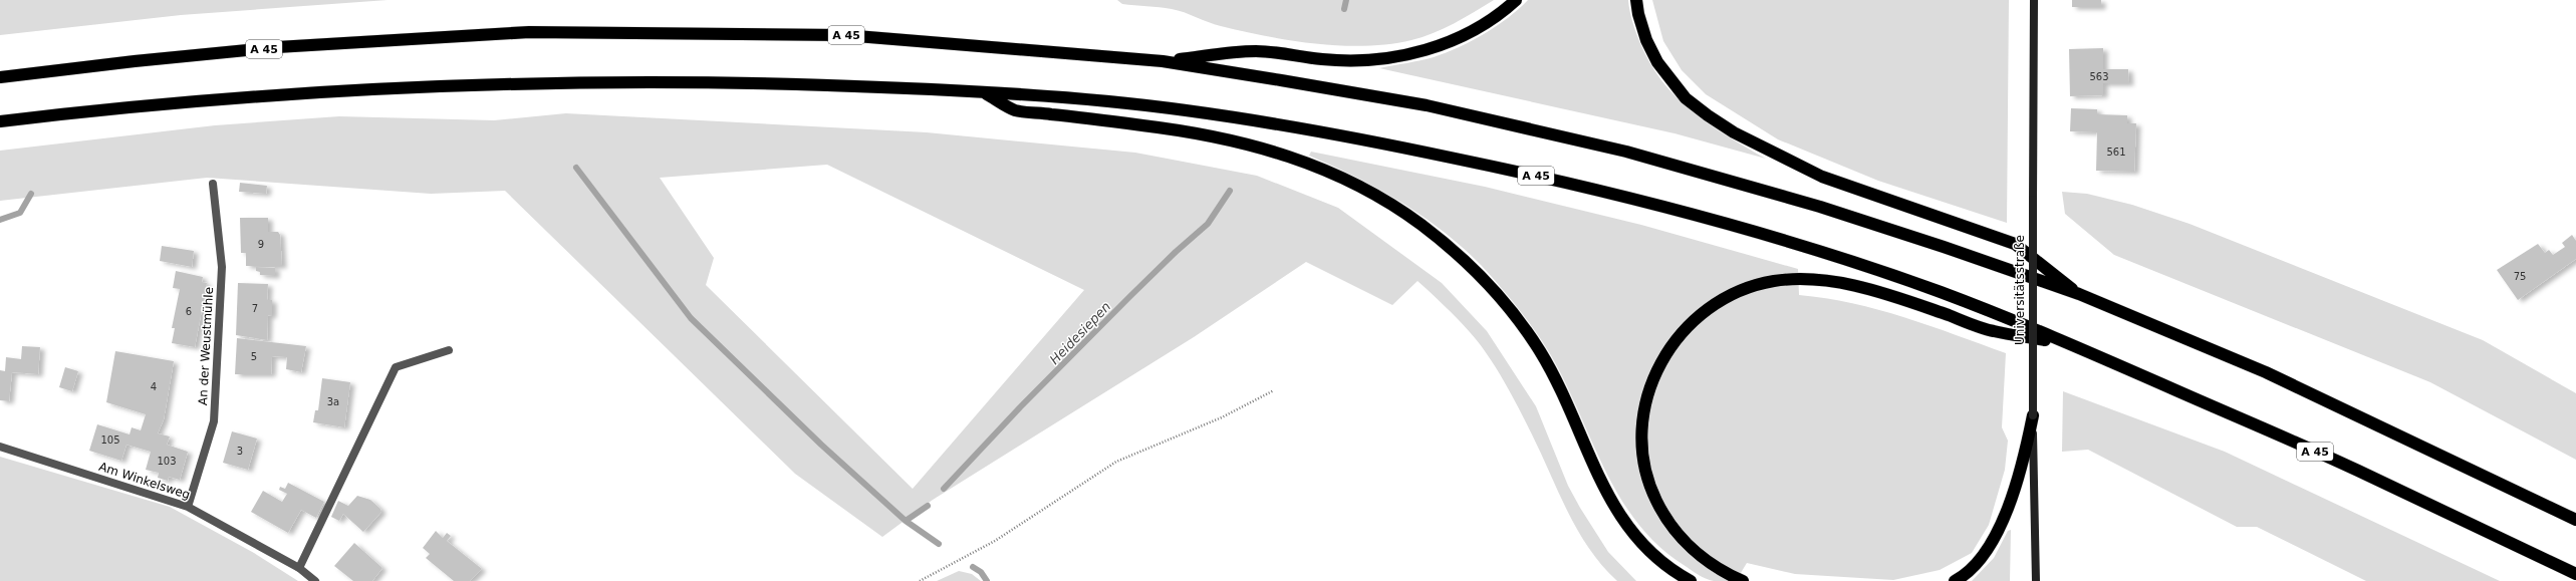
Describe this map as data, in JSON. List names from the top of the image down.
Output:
{
  "streets": {
    "highway": ["A 45"],
    "main road": ["Universitätsstraße"],
    "street": ["An der Weustmühle", "Am Winkelsweg"]
  },
  "crossings": [
    ["An der Weustmühle", "Am Winkelsweg"]
  ],
  "water": ["Heidesiepen"],
  "house_numbers": [
    "563",
    "561",
    "9",
    "75",
    "7",
    "6",
    "5",
    "4",
    "3a",
    "105",
    "3",
    "103"
  ]
}
